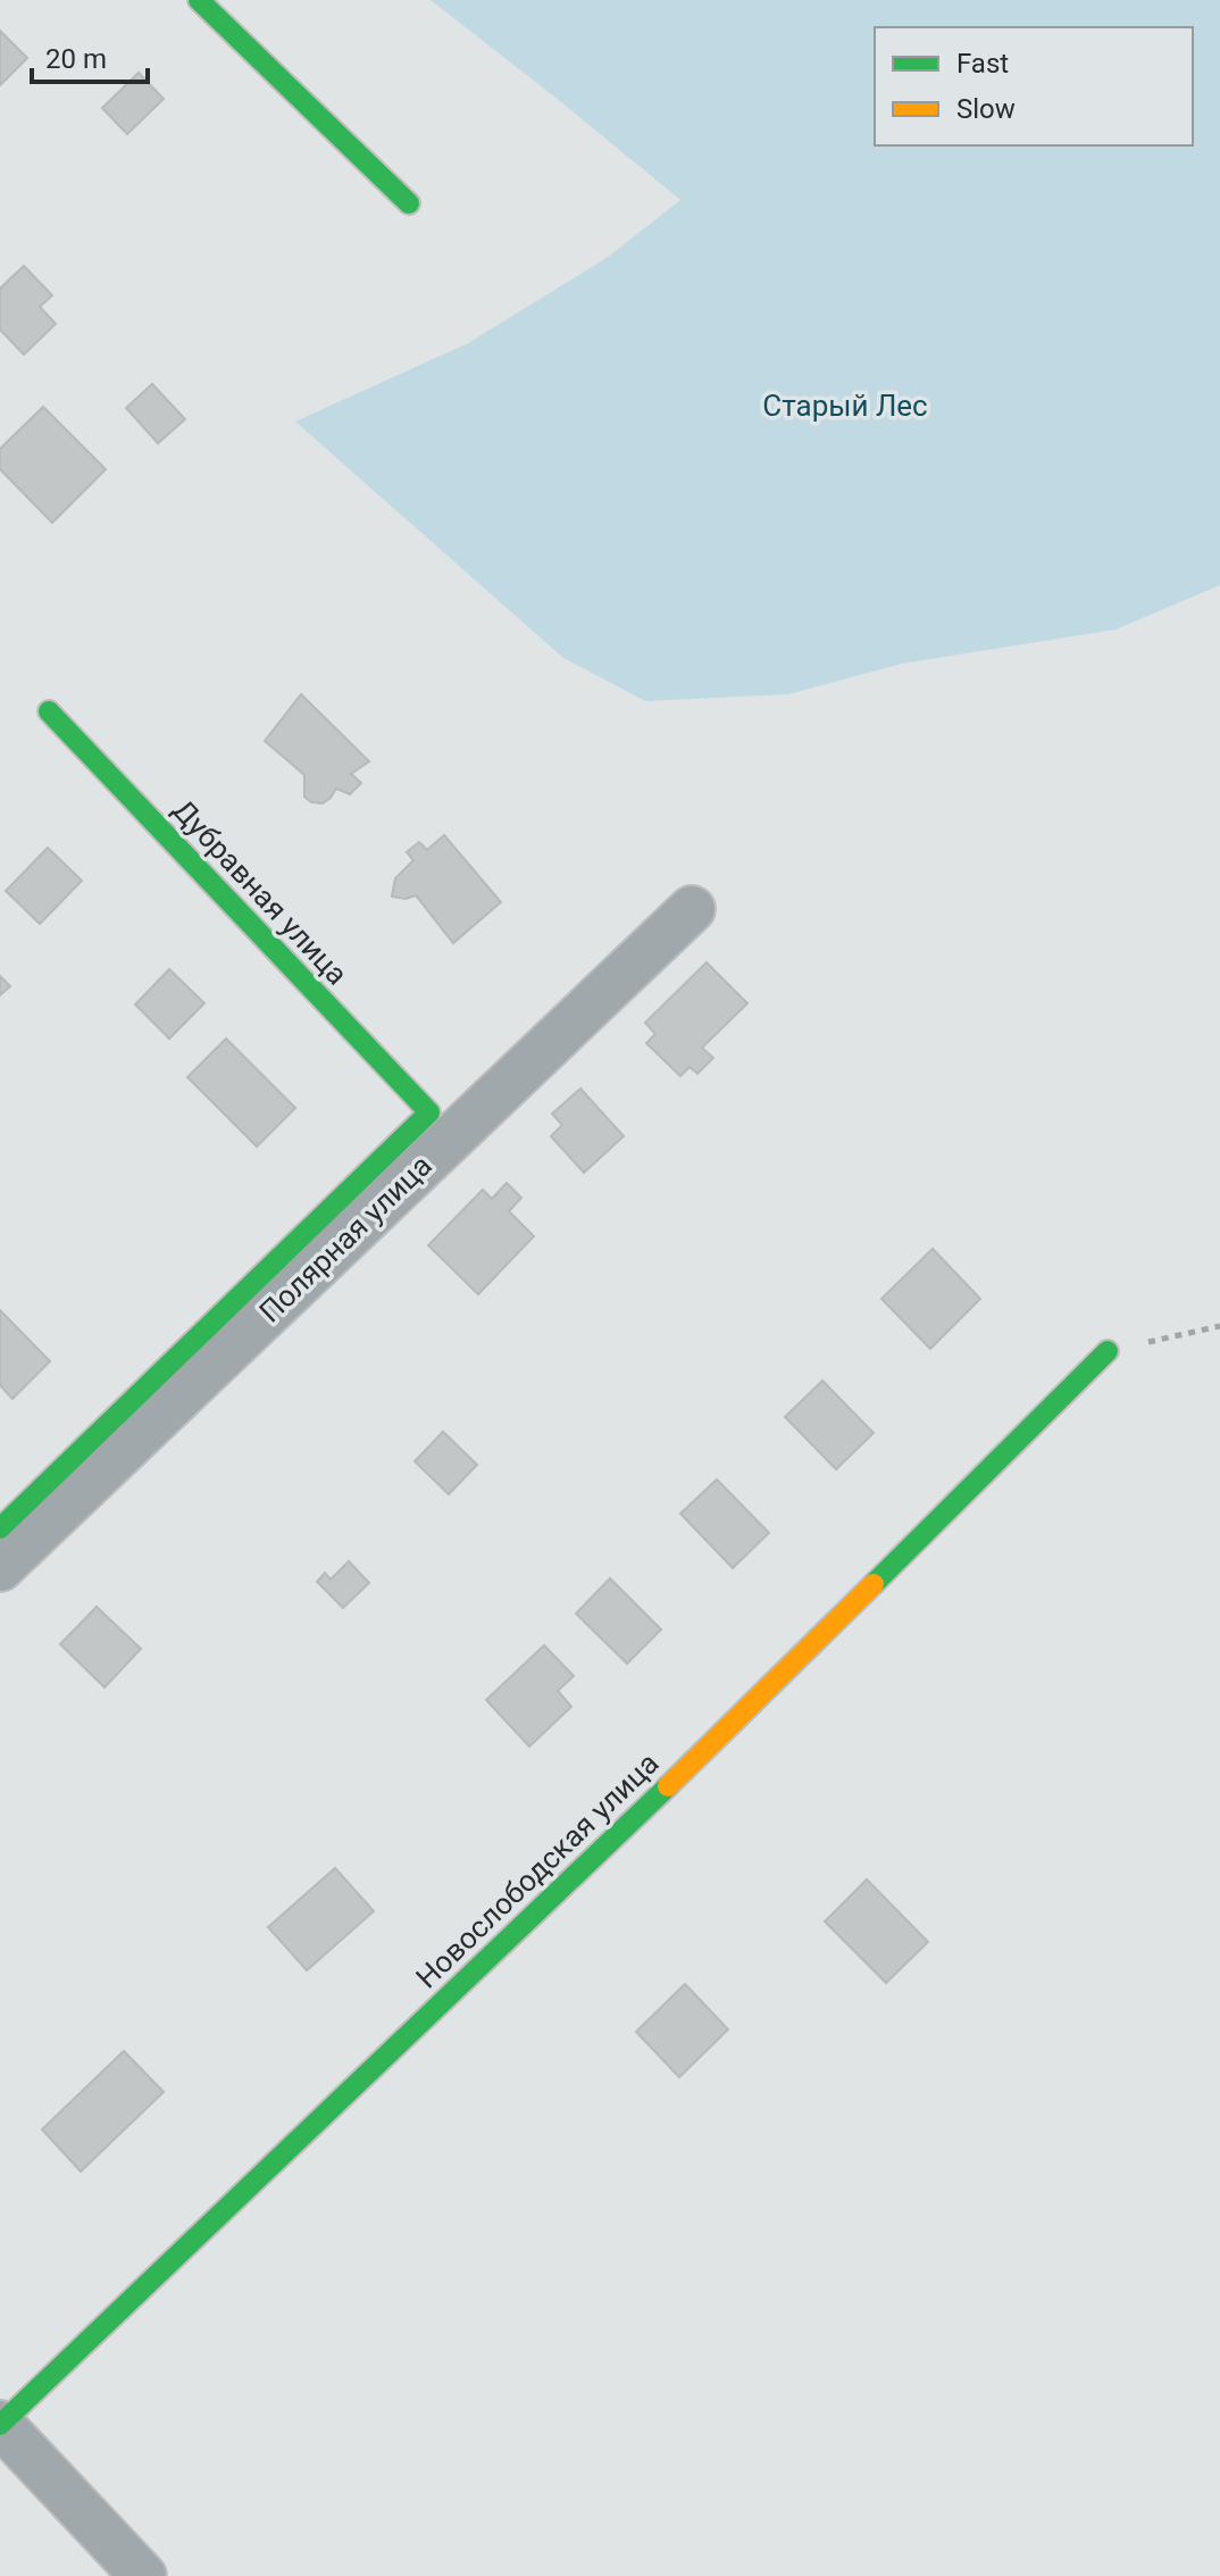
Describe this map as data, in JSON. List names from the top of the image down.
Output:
{
  "streets": {
    "street": ["Дубравная улица", "Полярная улица", "Новослободская улица"]
  },
  "crossings": [
    ["Дубравная улица", "Полярная улица"]
  ],
  "parks": ["Старый Лес"],
  "legend": ["Fast", "Slow"],
  "scale_bar": "20 m"
}
